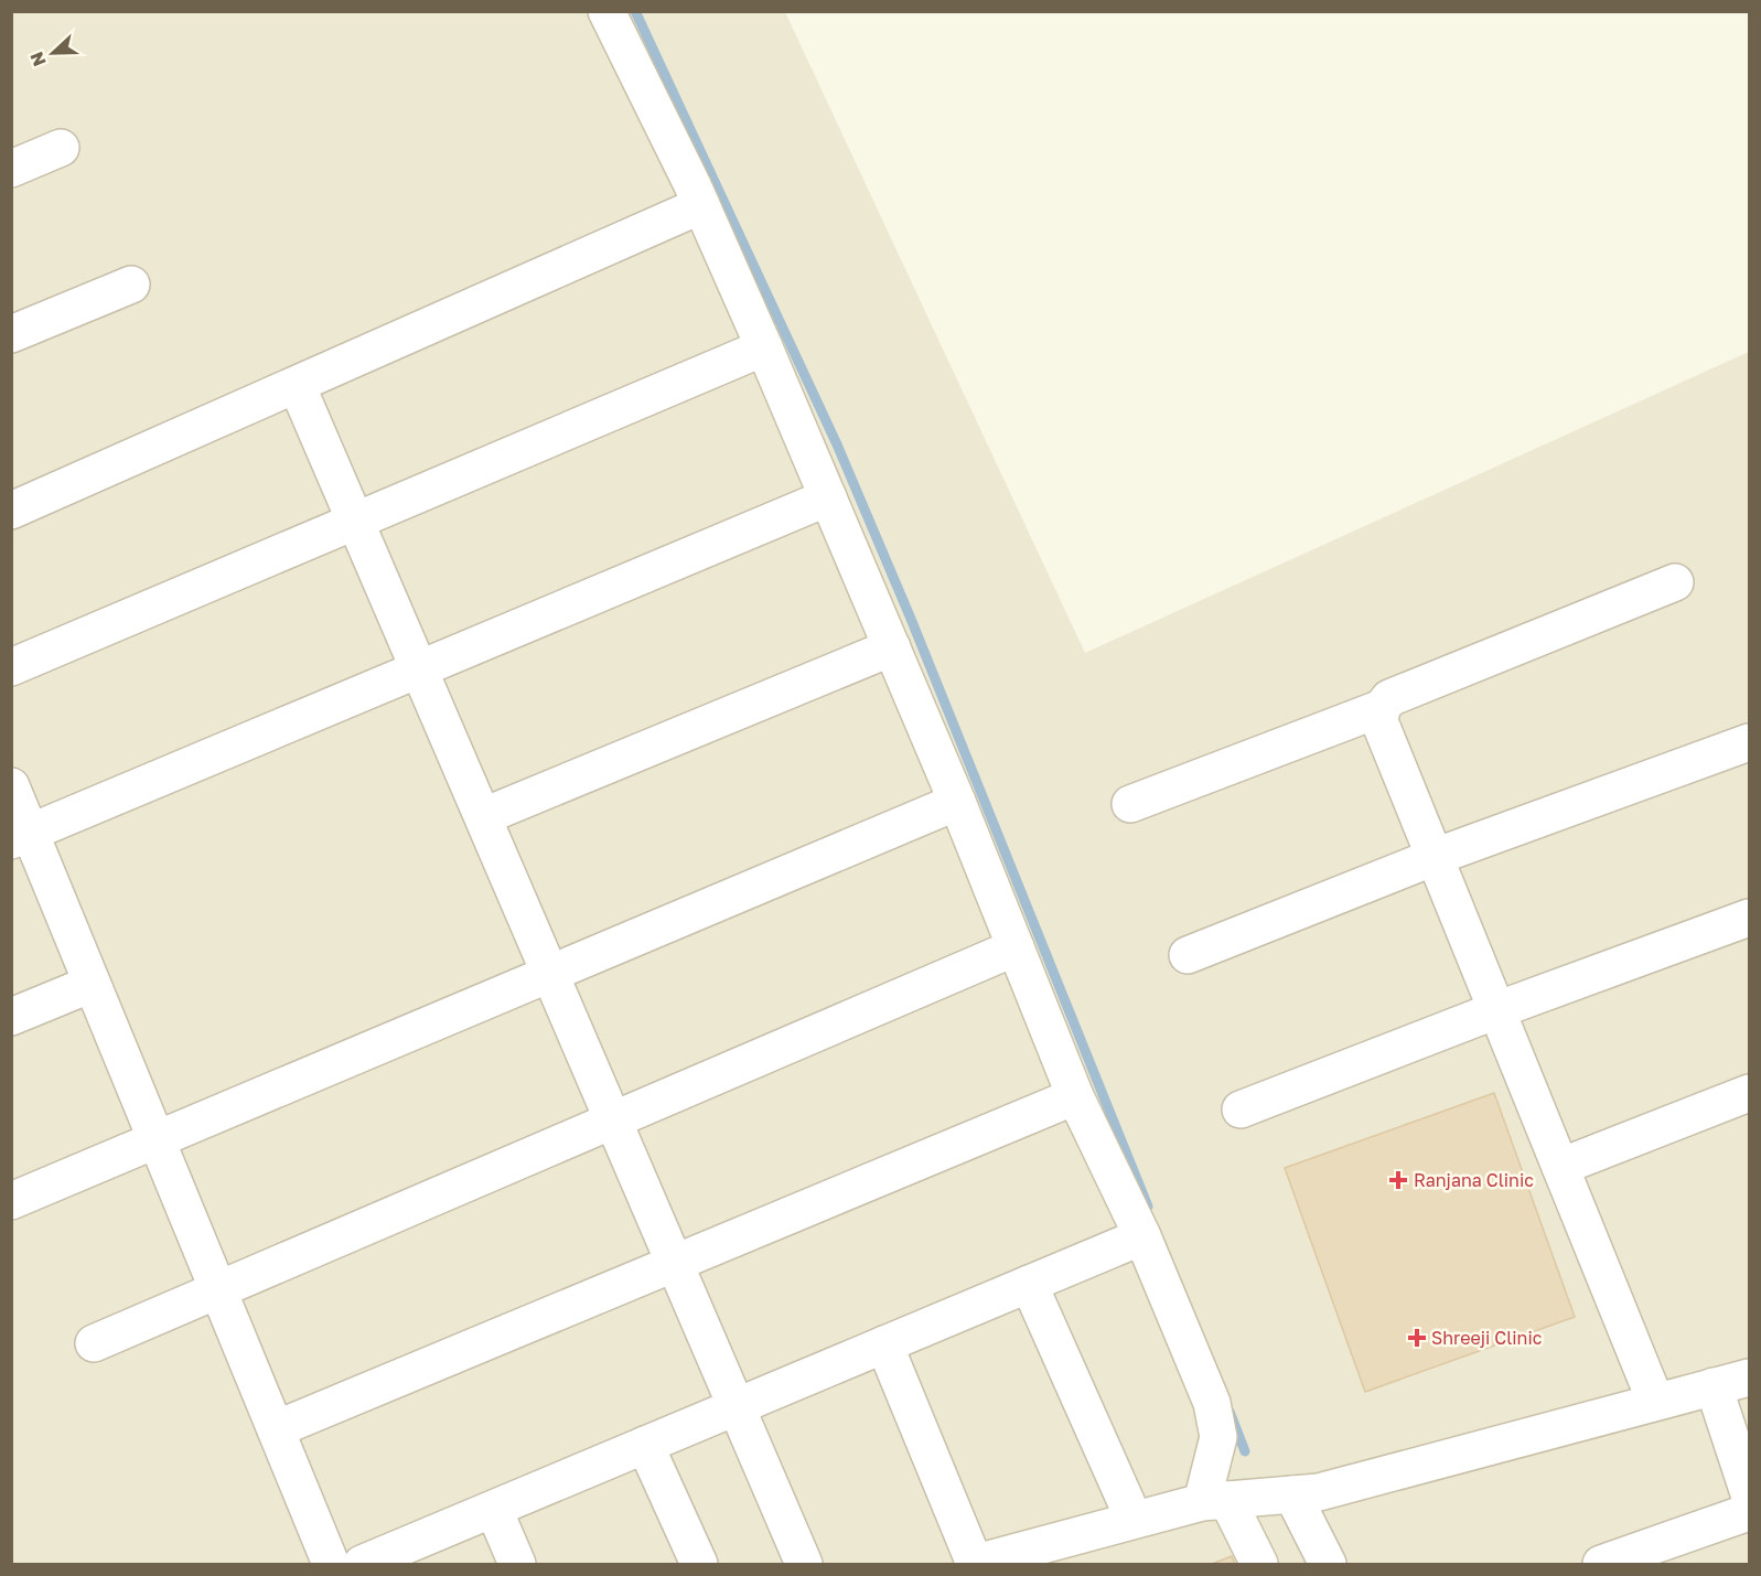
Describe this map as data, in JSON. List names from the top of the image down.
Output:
{
  "places": {
    "health": ["Ranjana Clinic", "Shreeji Clinic"]
  },
  "north": "left"
}
